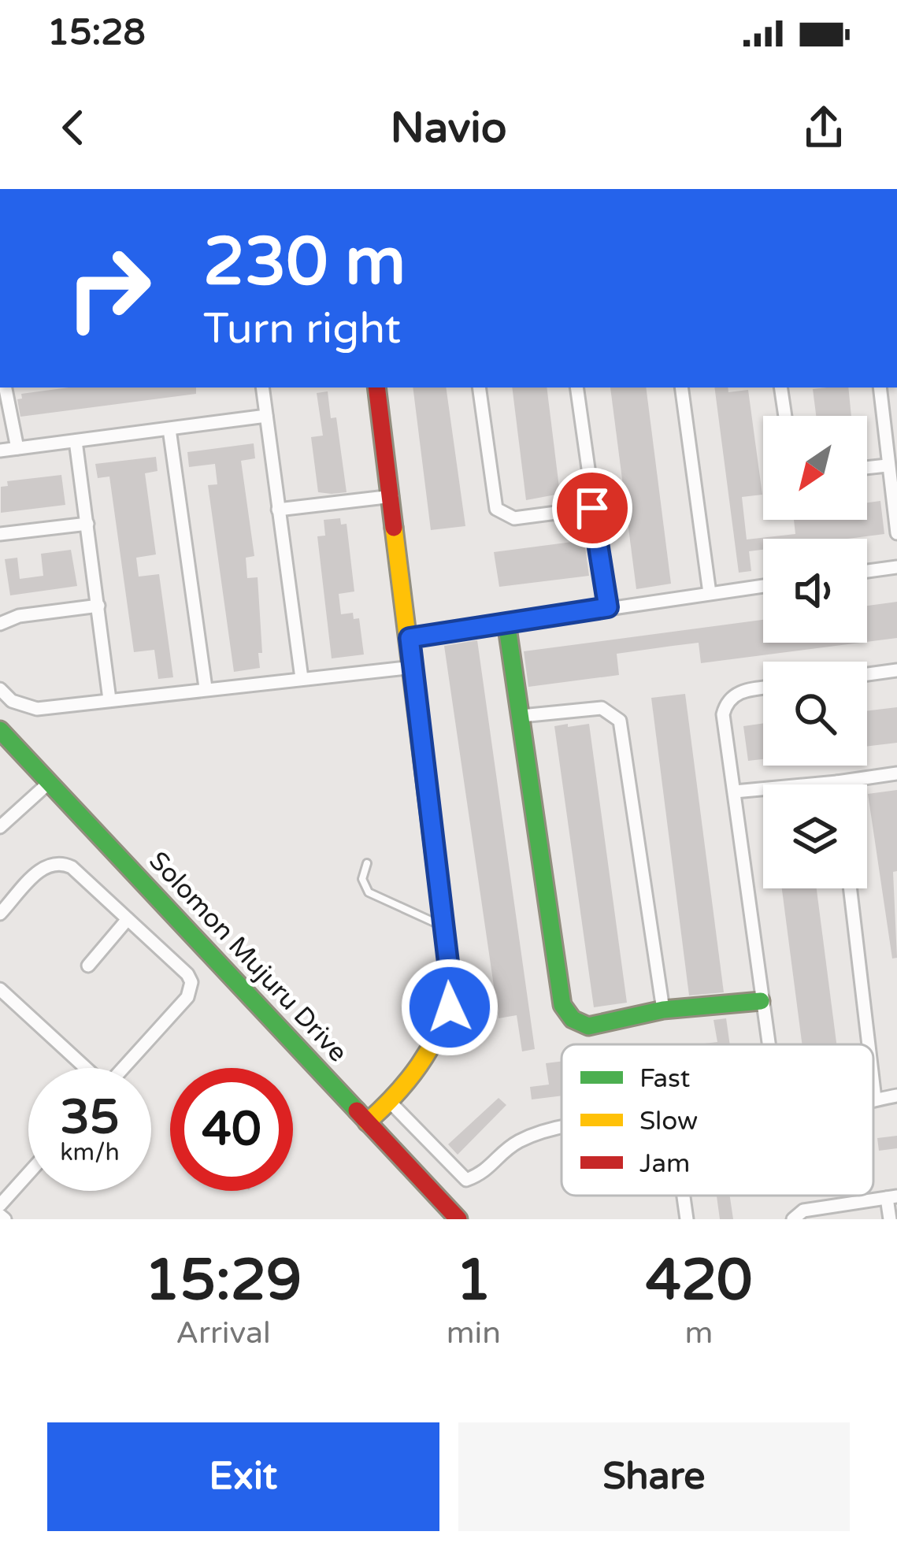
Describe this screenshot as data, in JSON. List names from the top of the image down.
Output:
{
  "streets": {
    "street": ["Solomon Mujuru Drive"]
  },
  "legend": ["Fast", "Slow", "Jam"],
  "north": "bottom left",
  "page": {
    "status": "15:28",
    "header": "Navio",
    "turn": ["230 m", "Turn right"],
    "speed": "35 km/h",
    "limit": "40",
    "eta": [
      "15:29",
      "Arrival",
      "1",
      "min",
      "420",
      "m"
    ],
    "buttons": ["Exit", "Share"]
  }
}
